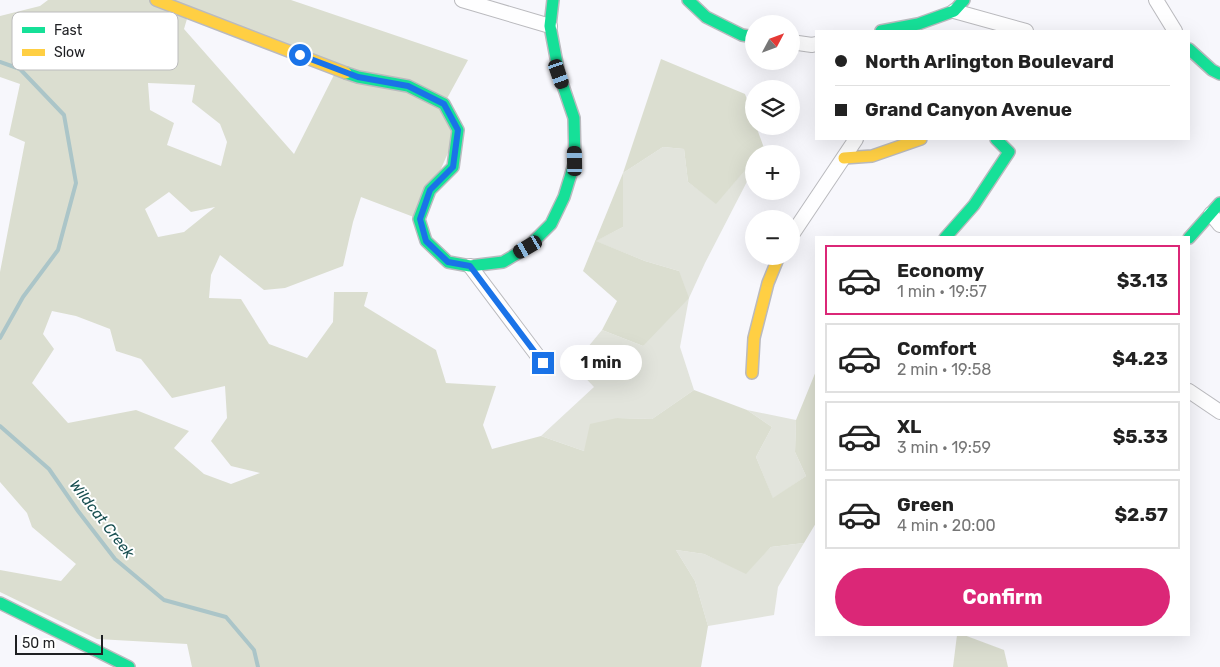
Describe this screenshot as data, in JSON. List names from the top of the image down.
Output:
{
  "water": ["Wildcat Creek"],
  "legend": ["Fast", "Slow"],
  "scale_bar": "50 m",
  "north": "top right",
  "page": {
    "map_buttons": ["+", "−"],
    "banner": ["North Arlington Boulevard", "Grand Canyon Avenue"],
    "list": [
      {
        "name": "Economy",
        "note": "1 min · 19:57",
        "value": "$3.13"
      },
      {
        "name": "Comfort",
        "note": "2 min · 19:58",
        "value": "$4.23"
      },
      {
        "name": "XL",
        "note": "3 min · 19:59",
        "value": "$5.33"
      },
      {
        "name": "Green",
        "note": "4 min · 20:00",
        "value": "$2.57"
      }
    ],
    "bubble": "1 min",
    "buttons": "Confirm",
    "scale": "50 m"
  }
}
